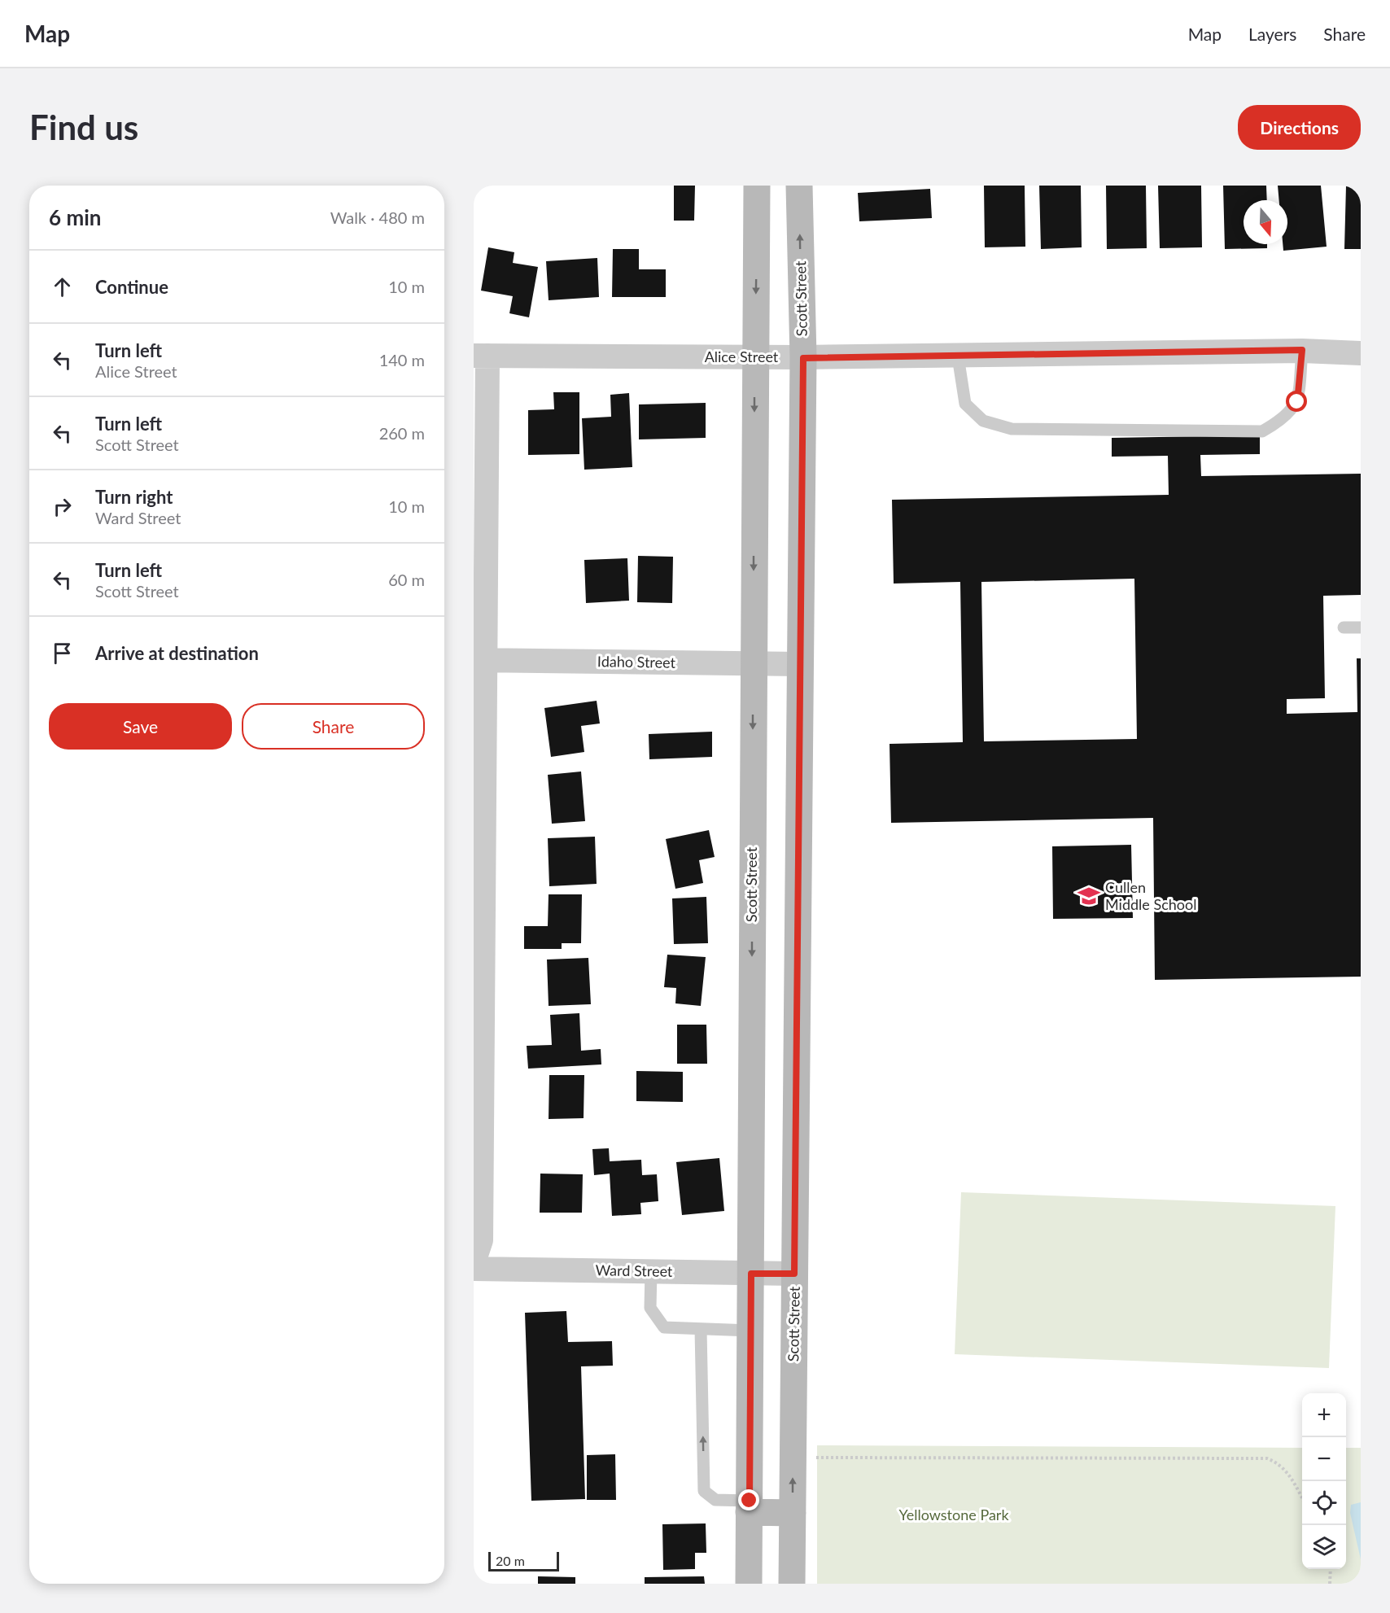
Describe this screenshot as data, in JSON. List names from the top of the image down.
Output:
{
  "streets": {
    "main road": ["Scott Street"],
    "street": ["Alice Street", "Idaho Street", "Ward Street"]
  },
  "crossings": [
    ["Scott Street", "Alice Street"],
    ["Scott Street", "Idaho Street"],
    ["Scott Street", "Ward Street"]
  ],
  "parks": ["Yellowstone Park"],
  "places": {
    "school or university": ["Cullen Middle School"]
  },
  "scale_bar": "20 m",
  "north": "bottom",
  "page": {
    "header": "Map",
    "nav": ["Map", "Layers", "Share"],
    "buttons": [
      "Directions",
      ["Save", "Share"]
    ],
    "title": "Find us",
    "heading": ["6 min", "Walk · 480 m"],
    "list": [
      ["Continue", "10 m"],
      ["Turn left", "Alice Street", "140 m"],
      ["Turn left", "Scott Street", "260 m"],
      ["Turn right", "Ward Street", "10 m"],
      ["Turn left", "Scott Street", "60 m"],
      "Arrive at destination"
    ],
    "map_buttons": ["+", "−"],
    "scale": "20 m"
  }
}
